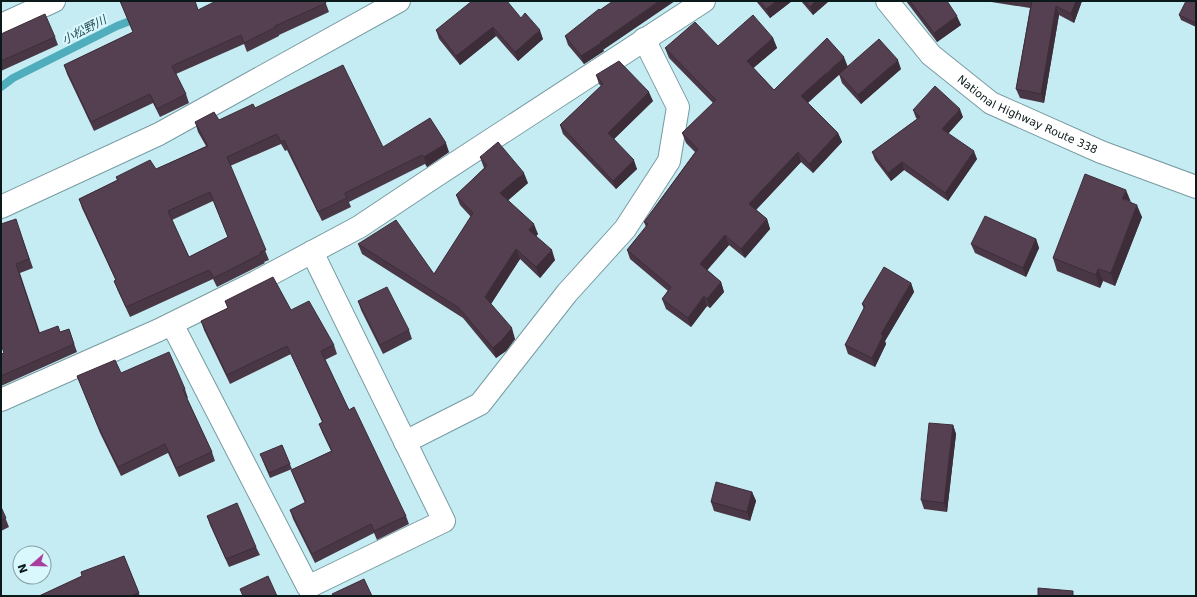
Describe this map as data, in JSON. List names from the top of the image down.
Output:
{
  "streets": {
    "main road": ["National Highway Route 338"]
  },
  "water": ["小松野川"],
  "north": "left"
}
